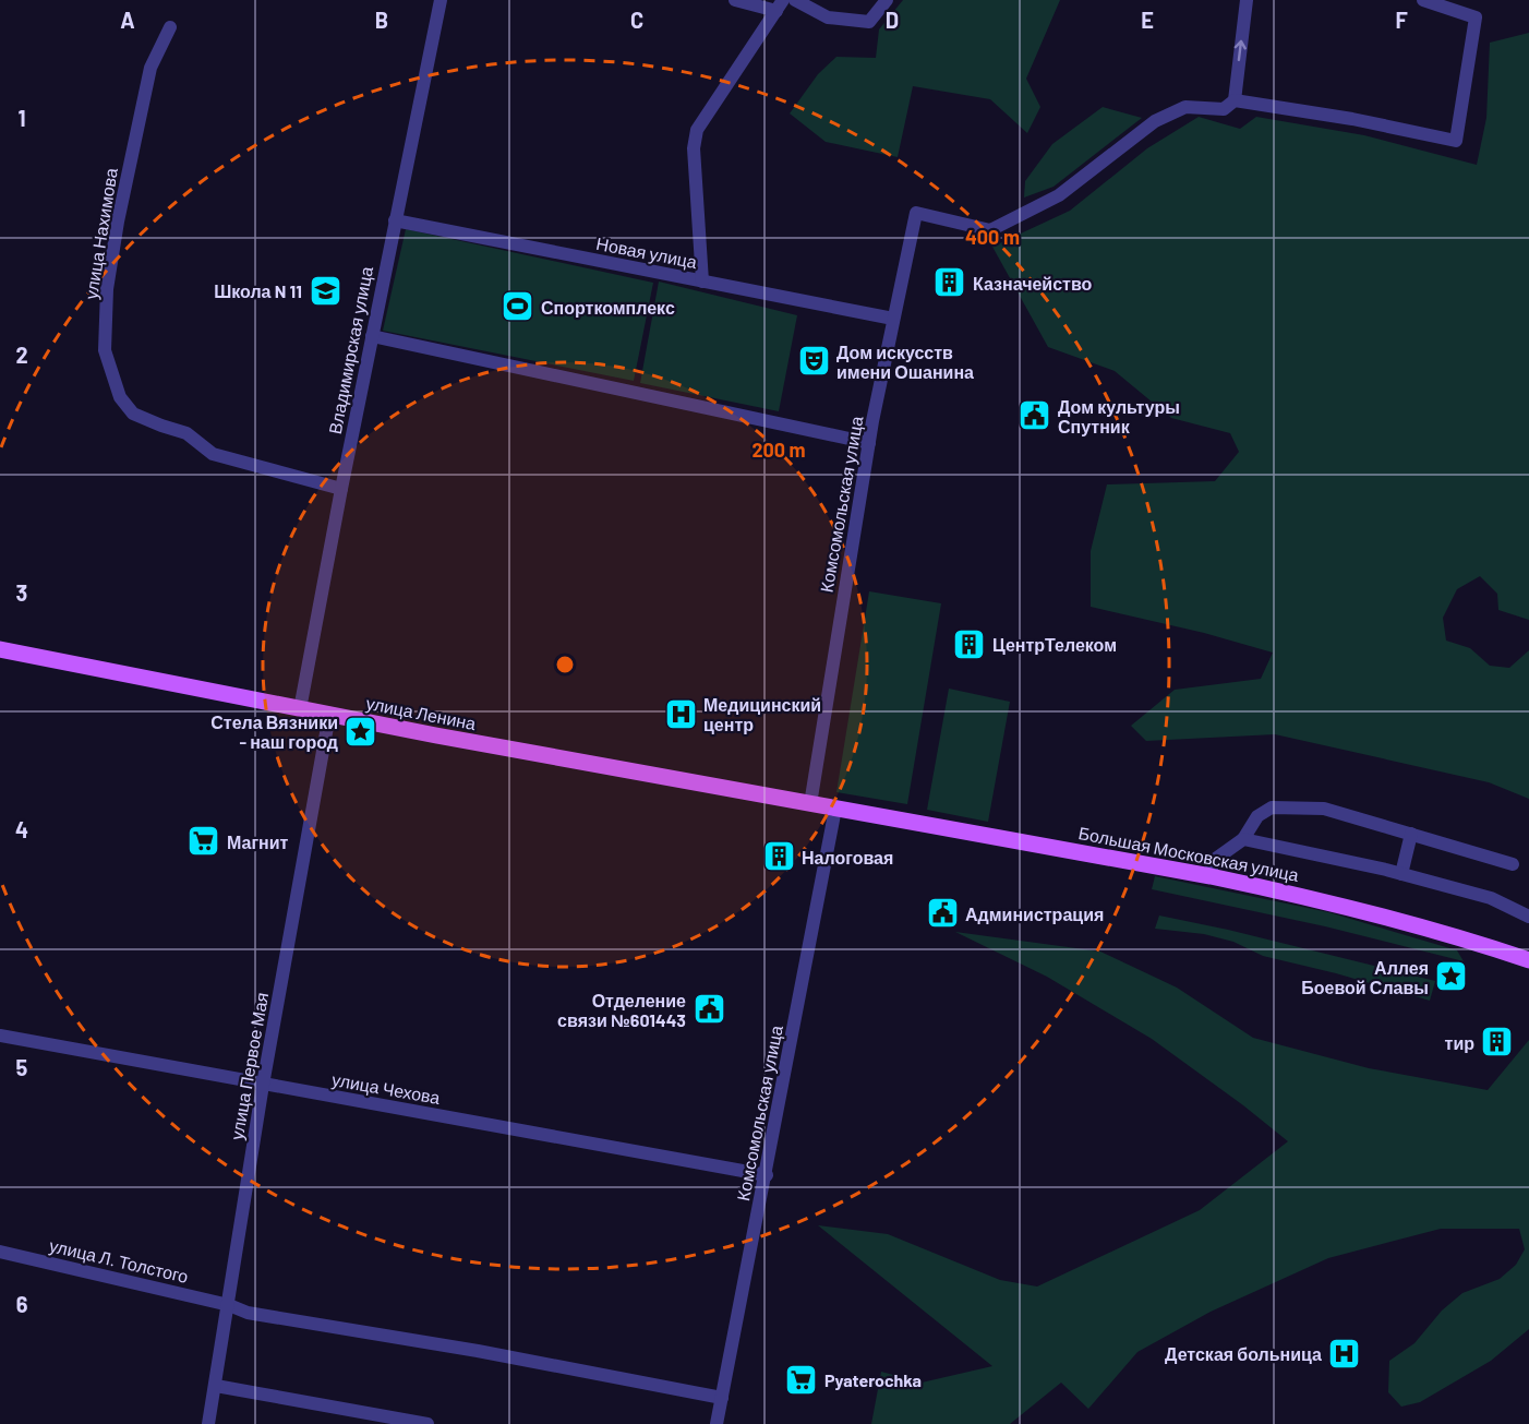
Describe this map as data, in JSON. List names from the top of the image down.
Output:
{
  "streets": {
    "main road": ["улица Ленина", "Большая Московская улица"],
    "street": [
      "улица Нахимова",
      "Новая улица",
      "Владимирская улица",
      "Комсомольская улица",
      "улица Первое Мая",
      "улица Чехова",
      "улица Л. Толстого"
    ]
  },
  "crossings": [
    ["улица Нахимова", "Владимирская улица"],
    ["Новая улица", "Владимирская улица"],
    ["Новая улица", "Комсомольская улица"],
    ["Владимирская улица", "улица Ленина"],
    ["Комсомольская улица", "улица Ленина"],
    ["Комсомольская улица", "Большая Московская улица"],
    ["Комсомольская улица", "улица Чехова"],
    ["Комсомольская улица", "улица Л. Толстого"],
    ["улица Ленина", "Большая Московская улица"],
    ["улица Ленина", "улица Первое Мая"],
    ["улица Первое Мая", "улица Чехова"],
    ["улица Первое Мая", "улица Л. Толстого"]
  ],
  "places": {
    "building": [
      "Казначейство",
      "ЦентрТелеком",
      "Налоговая",
      "тир"
    ],
    "school or university": ["Школа N 11"],
    "sports": ["Спорткомплекс"],
    "theatre": ["Дом искусств имени Ошанина"],
    "public building": ["Дом культуры Спутник", "Администрация", "Отделение связи №601443"],
    "hospital": ["Медицинский центр", "Детская больница"],
    "place": ["Стела Вязники - наш город", "Аллея Боевой Славы"],
    "supermarket": ["Магнит", "Pyaterochka"]
  },
  "grid": {
    "columns": [
      "A",
      "B",
      "C",
      "D",
      "E",
      "F"
    ],
    "rows": [
      "1",
      "2",
      "3",
      "4",
      "5",
      "6"
    ]
  },
  "rings": ["400 m", "200 m"]
}
